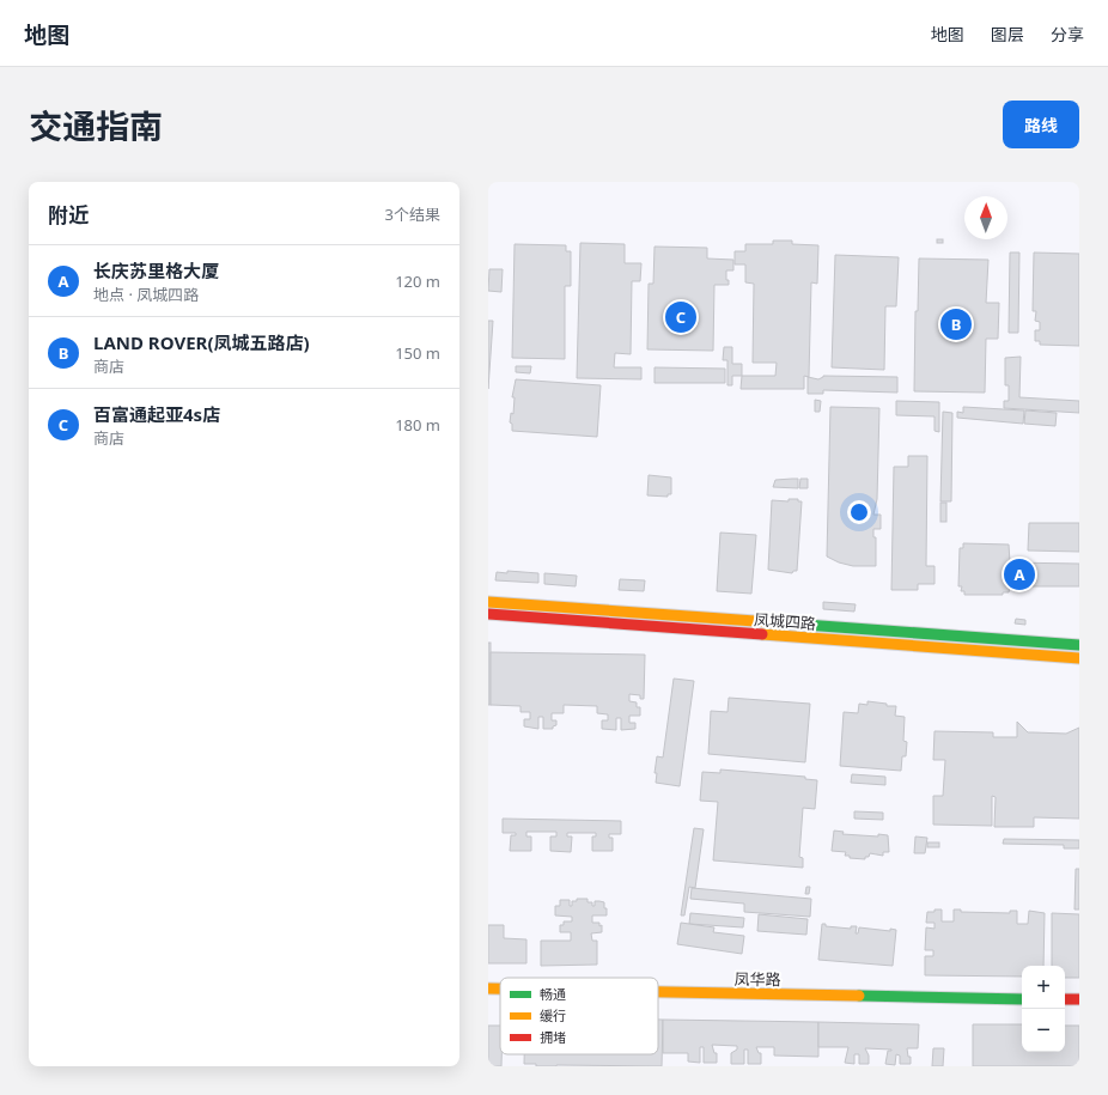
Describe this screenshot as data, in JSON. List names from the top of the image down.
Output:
{
  "streets": {
    "street": ["凤城四路", "凤华路"]
  },
  "legend": ["畅通", "缓行", "拥堵"],
  "north": "top",
  "page": {
    "header": "地图",
    "nav": ["地图", "图层", "分享"],
    "title": "交通指南",
    "buttons": "路线",
    "heading": ["附近", "3个结果"],
    "list": [
      {
        "mark": "A",
        "name": "长庆苏里格大厦",
        "note": "地点 · 凤城四路",
        "value": "120 m"
      },
      {
        "mark": "B",
        "name": "LAND ROVER(凤城五路店)",
        "note": "商店",
        "value": "150 m"
      },
      {
        "mark": "C",
        "name": "百富通起亚4s店",
        "note": "商店",
        "value": "180 m"
      }
    ],
    "pins": ["C", "B", "A"],
    "map_buttons": ["+", "−"]
  }
}
